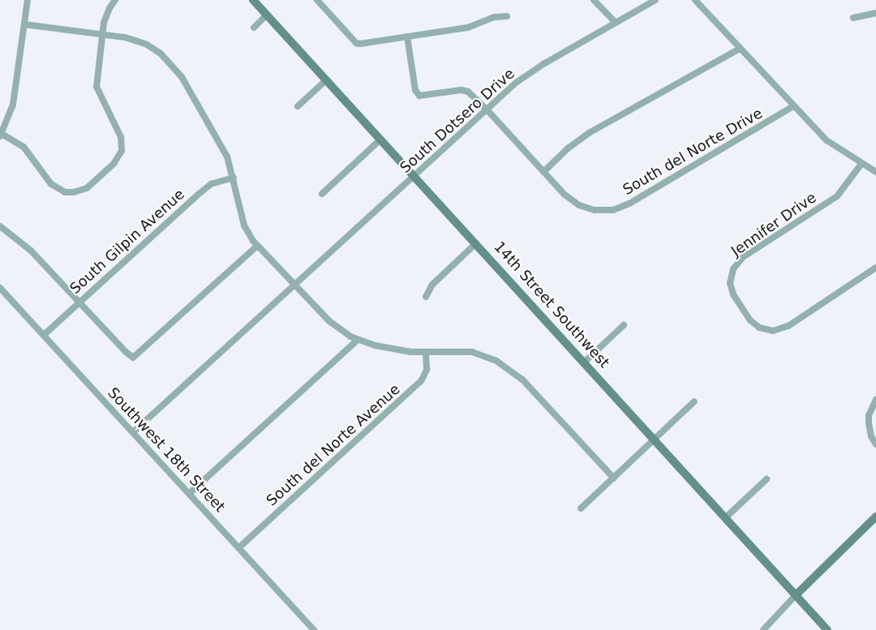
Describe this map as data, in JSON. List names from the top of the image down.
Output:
{
  "streets": {
    "main road": ["14th Street Southwest"],
    "street": [
      "South Dotsero Drive",
      "South del Norte Drive",
      "Jennifer Drive",
      "South Gilpin Avenue",
      "South del Norte Avenue",
      "Southwest 18th Street"
    ]
  },
  "crossings": [
    ["South Dotsero Drive", "South del Norte Drive"],
    ["South Dotsero Drive", "14th Street Southwest"],
    ["South Dotsero Drive", "Southwest 18th Street"],
    ["South Gilpin Avenue", "Southwest 18th Street"],
    ["South del Norte Avenue", "Southwest 18th Street"]
  ]
}
